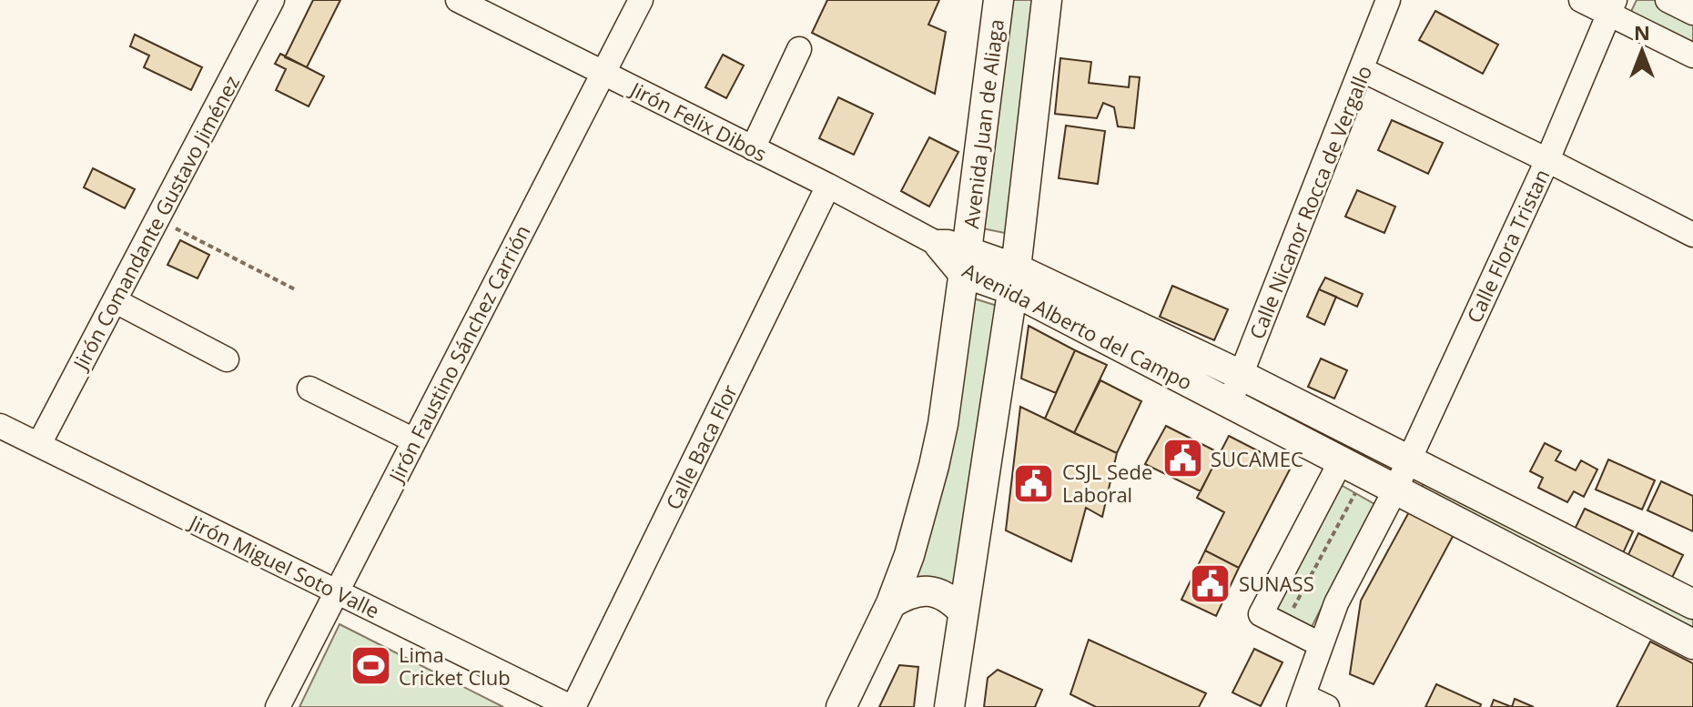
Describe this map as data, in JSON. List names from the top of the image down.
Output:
{
  "streets": {
    "main road": ["Avenida Juan de Aliaga", "Avenida Alberto del Campo"],
    "street": [
      "Jirón Felix Dibos",
      "Calle Nicanor Rocca de Vergallo",
      "Jirón Comandante Gustavo Jiménez",
      "Calle Flora Tristan",
      "Jirón Faustino Sánchez Carrión",
      "Calle Baca Flor",
      "Jirón Miguel Soto Valle"
    ]
  },
  "crossings": [
    ["Jirón Felix Dibos", "Avenida Juan de Aliaga"],
    ["Jirón Felix Dibos", "Avenida Alberto del Campo"],
    ["Jirón Felix Dibos", "Jirón Faustino Sánchez Carrión"],
    ["Jirón Felix Dibos", "Calle Baca Flor"],
    ["Avenida Juan de Aliaga", "Avenida Alberto del Campo"],
    ["Calle Nicanor Rocca de Vergallo", "Avenida Alberto del Campo"],
    ["Jirón Comandante Gustavo Jiménez", "Jirón Miguel Soto Valle"],
    ["Calle Flora Tristan", "Avenida Alberto del Campo"],
    ["Jirón Faustino Sánchez Carrión", "Jirón Miguel Soto Valle"],
    ["Calle Baca Flor", "Jirón Miguel Soto Valle"]
  ],
  "places": {
    "public building": ["SUCAMEC", "CSJL Sede Laboral", "SUNASS"],
    "sports": ["Lima Cricket Club"]
  },
  "north": "top"
}
